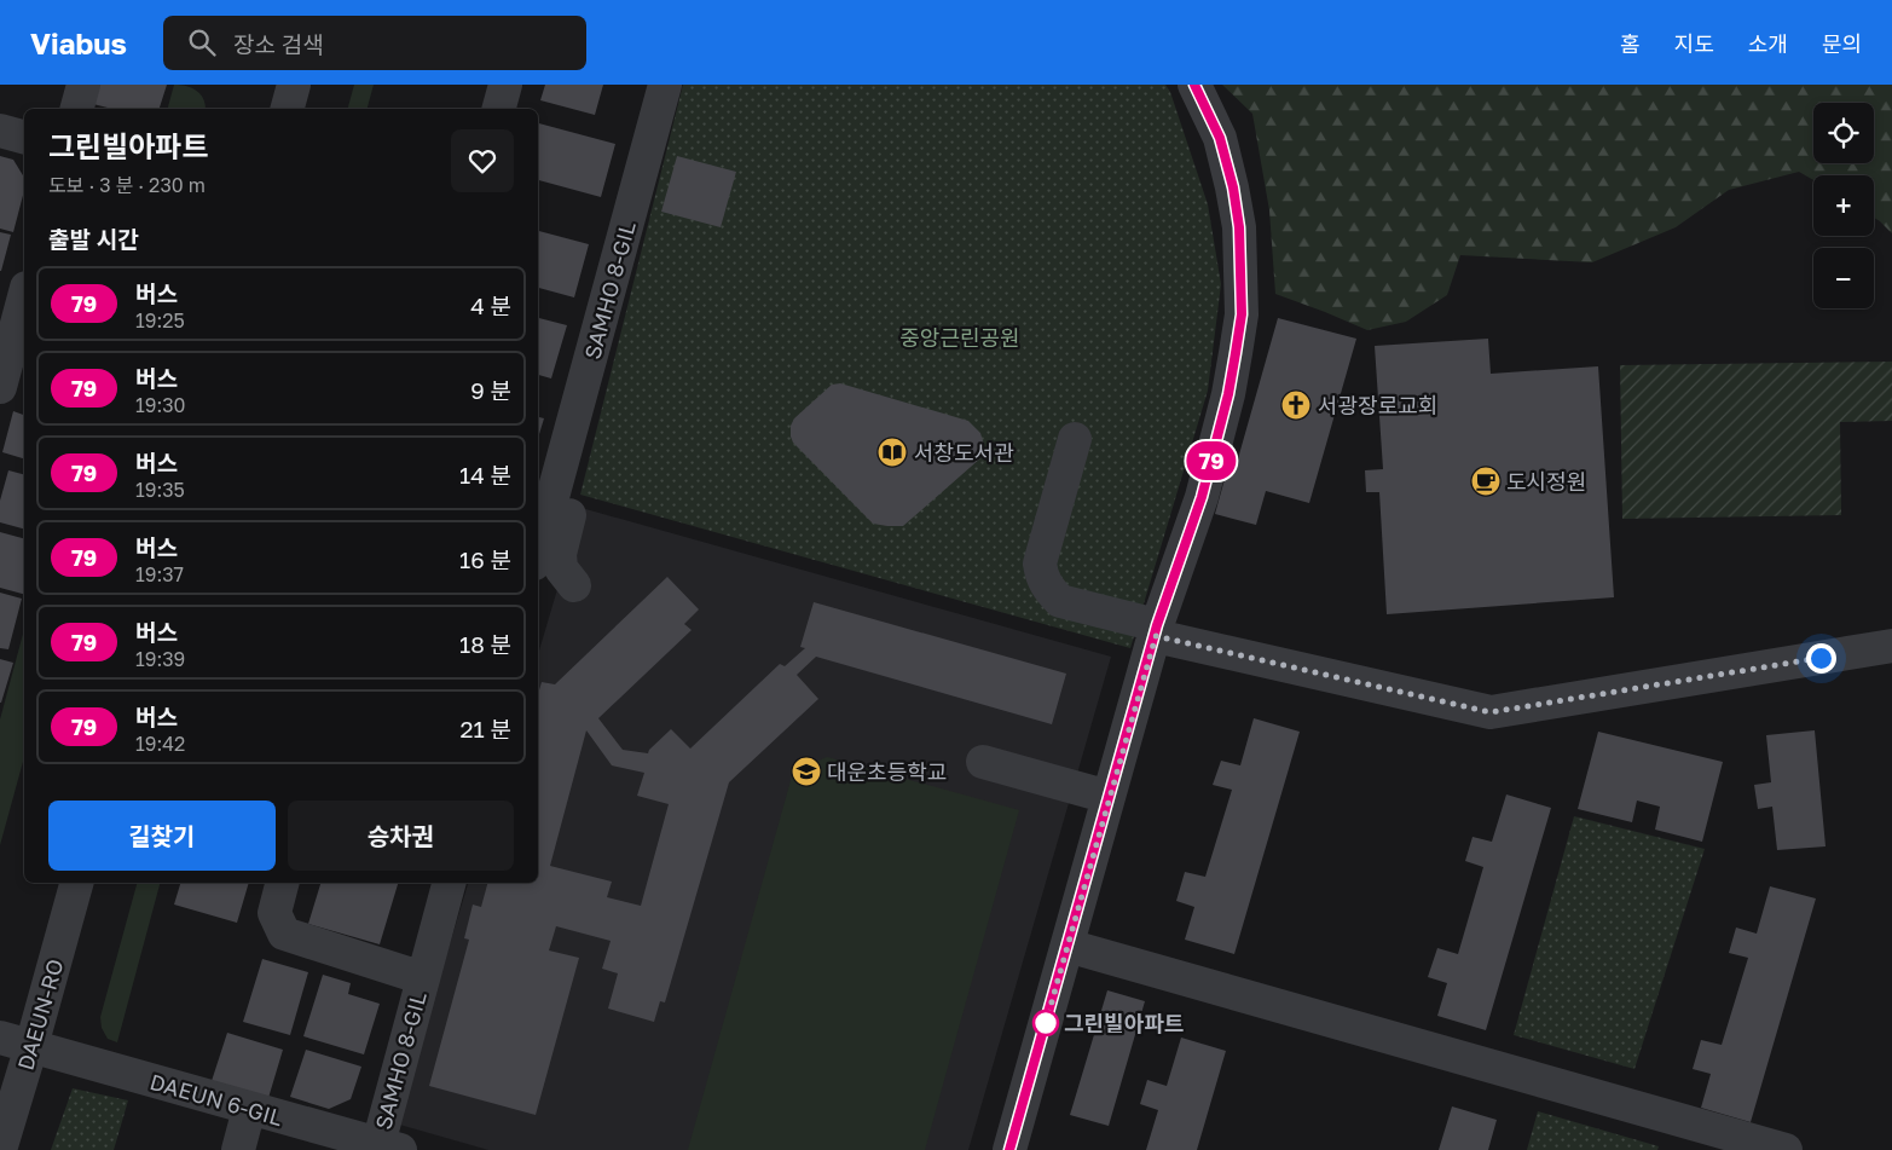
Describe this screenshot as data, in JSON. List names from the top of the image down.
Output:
{
  "streets": {
    "street": ["SAMHO 8-GIL", "DAEUN-RO", "DAEUN 6-GIL"]
  },
  "crossings": [
    ["SAMHO 8-GIL", "DAEUN 6-GIL"],
    ["DAEUN-RO", "DAEUN 6-GIL"]
  ],
  "parks": ["중앙근린공원"],
  "places": {
    "church": ["서광장로교회"],
    "library": ["서창도서관"],
    "cafe": ["도시정원"],
    "school or university": ["대운초등학교"],
    "other": ["그린빌아파트"]
  },
  "lines": ["bus line 79"],
  "page": {
    "header": "Viabus",
    "search": "장소 검색",
    "nav": [
      "홈",
      "지도",
      "소개",
      "문의"
    ],
    "on_map": "79",
    "map_buttons": ["+", "−"],
    "heading": [
      ["그린빌아파트", "도보 · 3 분 · 230 m"],
      "출발 시간"
    ],
    "list": [
      {
        "mark": "79",
        "name": "버스",
        "note": "19:25",
        "value": "4 분"
      },
      {
        "mark": "79",
        "name": "버스",
        "note": "19:30",
        "value": "9 분"
      },
      {
        "mark": "79",
        "name": "버스",
        "note": "19:35",
        "value": "14 분"
      },
      {
        "mark": "79",
        "name": "버스",
        "note": "19:37",
        "value": "16 분"
      },
      {
        "mark": "79",
        "name": "버스",
        "note": "19:39",
        "value": "18 분"
      },
      {
        "mark": "79",
        "name": "버스",
        "note": "19:42",
        "value": "21 분"
      }
    ],
    "buttons": ["길찾기", "승차권"]
  }
}
